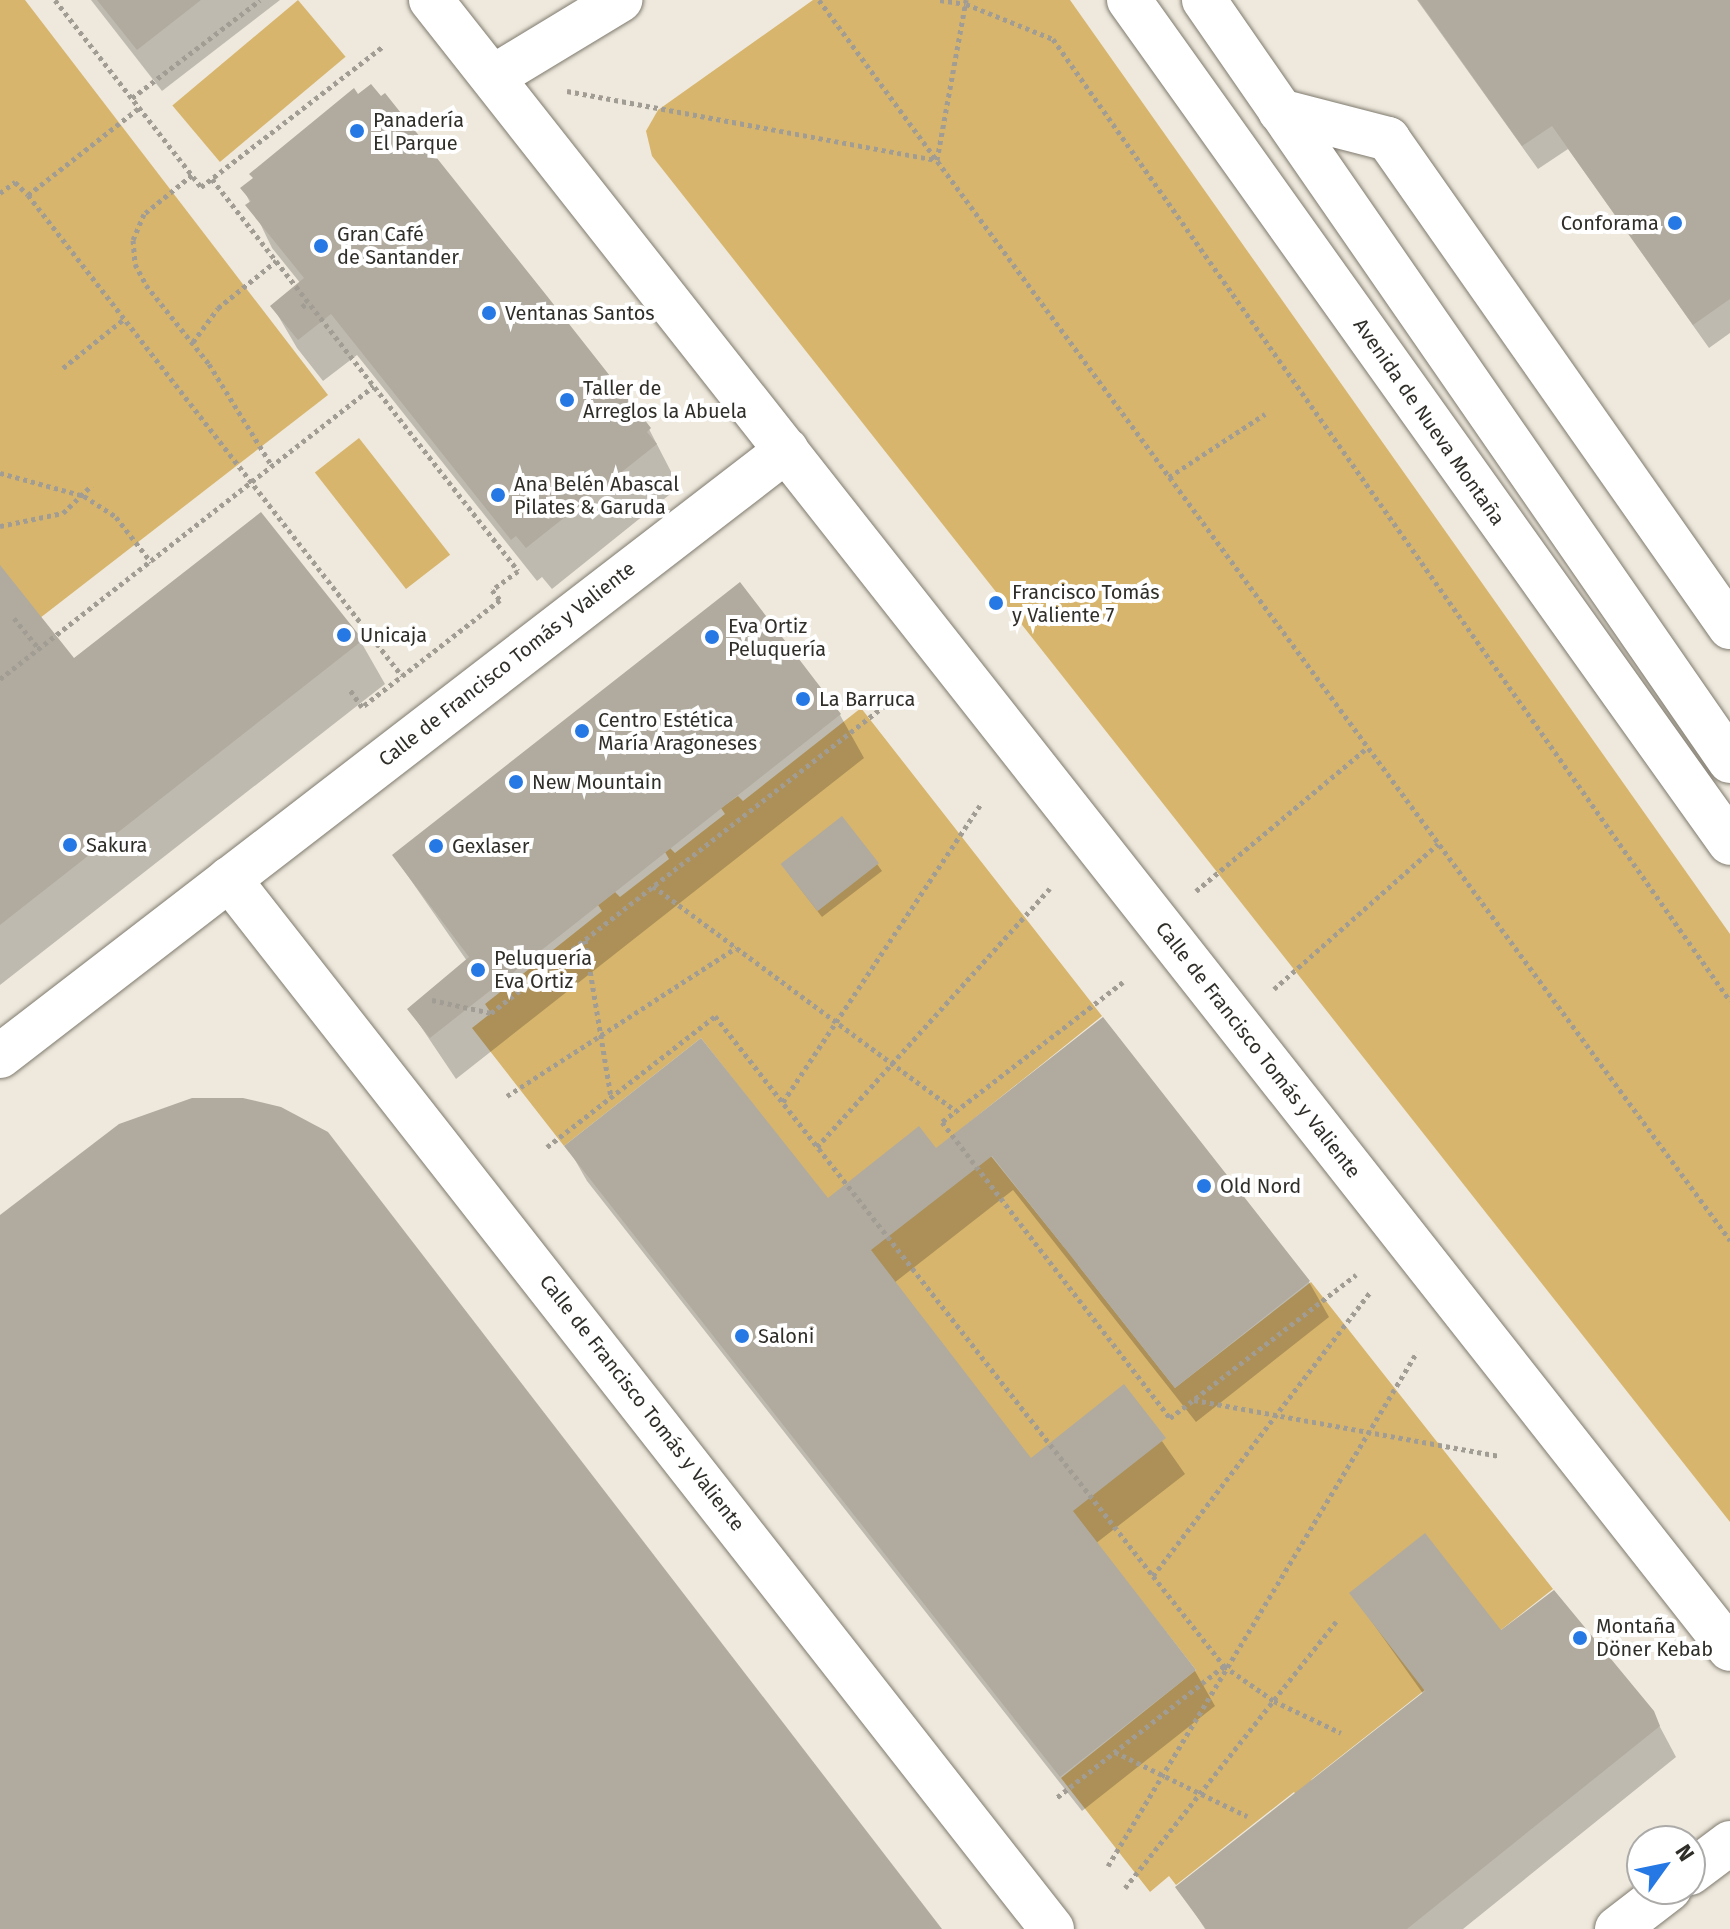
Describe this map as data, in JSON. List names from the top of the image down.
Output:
{
  "streets": {
    "street": ["Avenida de Nueva Montaña", "Calle de Francisco Tomás y Valiente"]
  },
  "places": [
    "Panadería El Parque",
    "Conforama",
    "Gran Café de Santander",
    "Ventanas Santos",
    "Taller de Arreglos la Abuela",
    "Ana Belén Abascal Pilates & Garuda",
    "Francisco Tomás y Valiente 7",
    "Unicaja",
    "Eva Ortiz Peluquería",
    "La Barruca",
    "Centro Estética María Aragoneses",
    "New Mountain",
    "Sakura",
    "Gexlaser",
    "Peluquería Eva Ortiz",
    "Old Nord",
    "Saloni",
    "Montaña Döner Kebab"
  ],
  "north": "top right"
}
